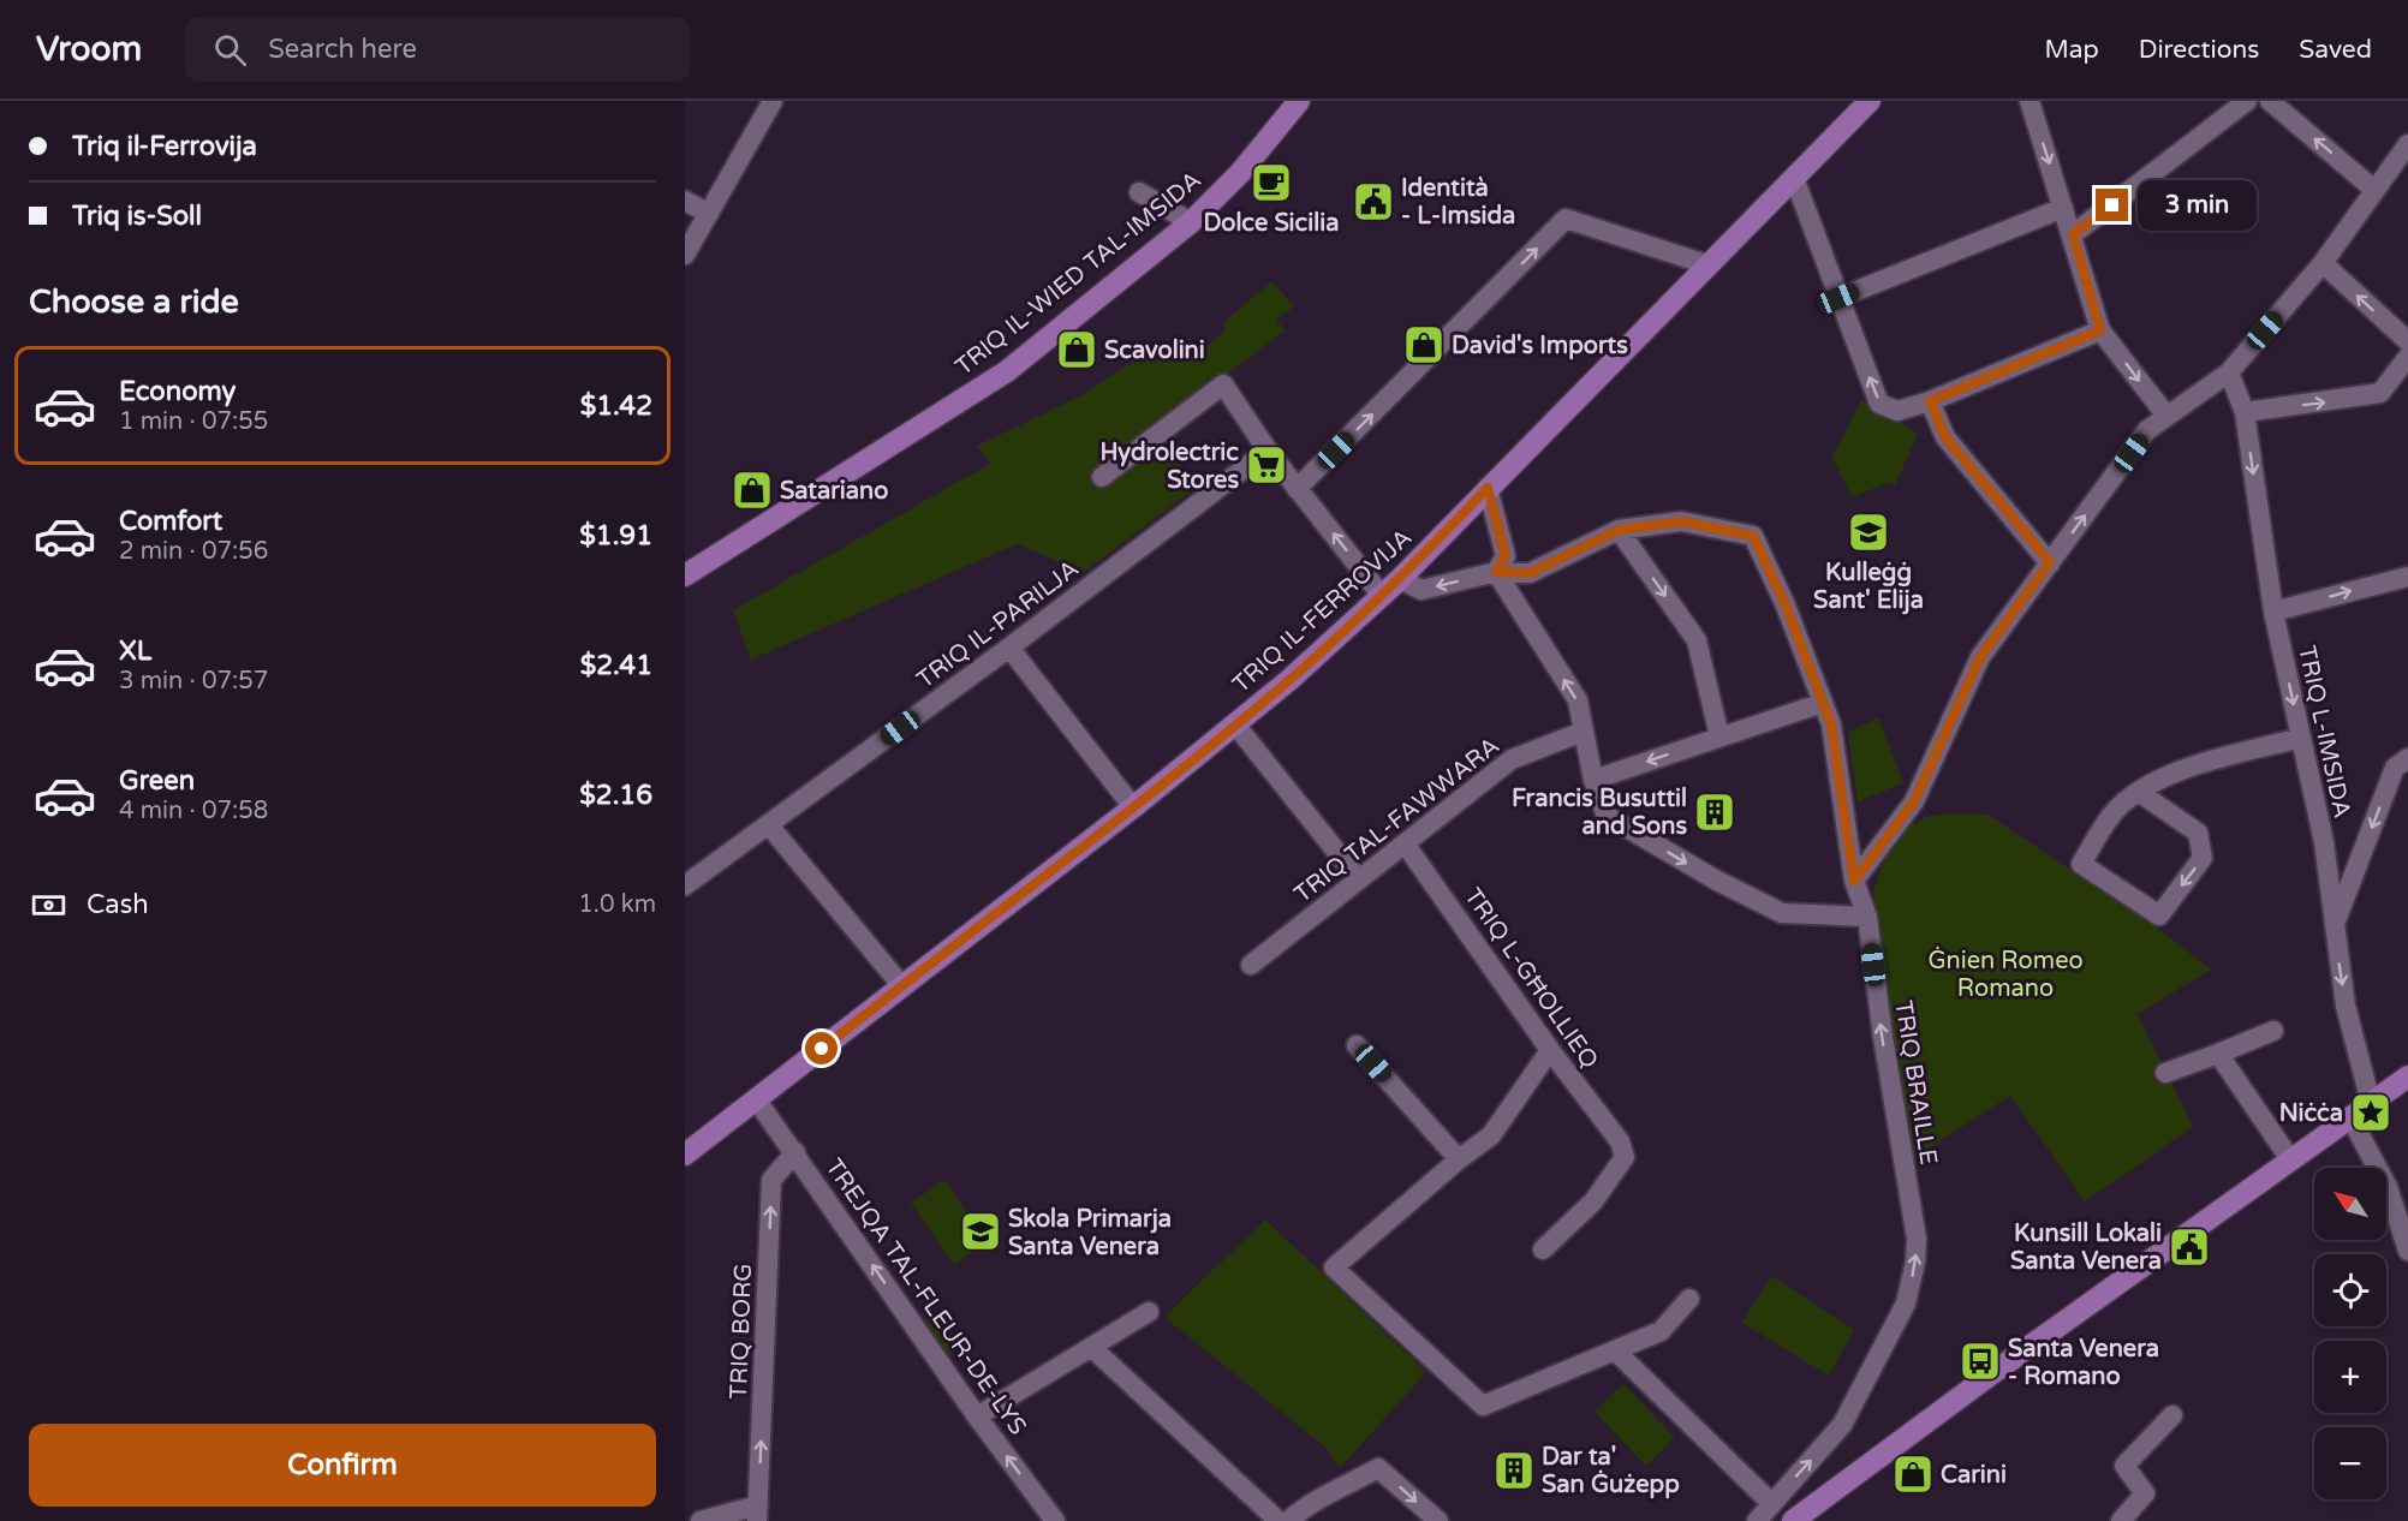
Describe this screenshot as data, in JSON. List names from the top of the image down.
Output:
{
  "streets": {
    "main road": ["TRIQ IL-WIED TAL-IMSIDA", "TRIQ IL-FERROVIJA"],
    "street": [
      "TRIQ IL-PARILJA",
      "TRIQ L-IMSIDA",
      "TRIQ TAL-FAWWARA",
      "TRIQ L-GĦOLLIEQ",
      "TRIQ BRAILLE",
      "TREJQA TAL-FLEUR-DE-LYS",
      "TRIQ BORG"
    ]
  },
  "crossings": [
    ["TRIQ IL-FERROVIJA", "TREJQA TAL-FLEUR-DE-LYS"],
    ["TRIQ TAL-FAWWARA", "TRIQ L-GĦOLLIEQ"],
    ["TREJQA TAL-FLEUR-DE-LYS", "TRIQ BORG"]
  ],
  "one_way": [
    "TRIQ L-IMSIDA",
    "TRIQ BRAILLE",
    "TREJQA TAL-FLEUR-DE-LYS",
    "TRIQ BORG"
  ],
  "parks": ["Ġnien Romeo Romano"],
  "places": {
    "cafe": ["Dolce Sicilia"],
    "public building": ["Identità - L-Imsida", "Kunsill Lokali Santa Venera"],
    "shop": [
      "David's Imports",
      "Scavolini",
      "Satariano",
      "Carini"
    ],
    "supermarket": ["Hydrolectric Stores"],
    "school or university": ["Kulleġġ Sant' Elija", "Skola Primarja Santa Venera"],
    "building": ["Francis Busuttil and Sons", "Dar ta' San Ġużepp"],
    "place": ["Niċċa"],
    "bus stop": ["Santa Venera - Romano"]
  },
  "north": "top left",
  "page": {
    "header": "Vroom",
    "search": "Search here",
    "nav": ["Map", "Directions", "Saved"],
    "banner": ["Triq il-Ferrovija", "Triq is-Soll"],
    "bubble": "3 min",
    "heading": "Choose a ride",
    "list": [
      {
        "name": "Economy",
        "note": "1 min · 07:55",
        "value": "$1.42"
      },
      {
        "name": "Comfort",
        "note": "2 min · 07:56",
        "value": "$1.91"
      },
      {
        "name": "XL",
        "note": "3 min · 07:57",
        "value": "$2.41"
      },
      {
        "name": "Green",
        "note": "4 min · 07:58",
        "value": "$2.16"
      }
    ],
    "pay": ["Cash", "1.0 km"],
    "map_buttons": ["+", "−"],
    "buttons": "Confirm"
  }
}
